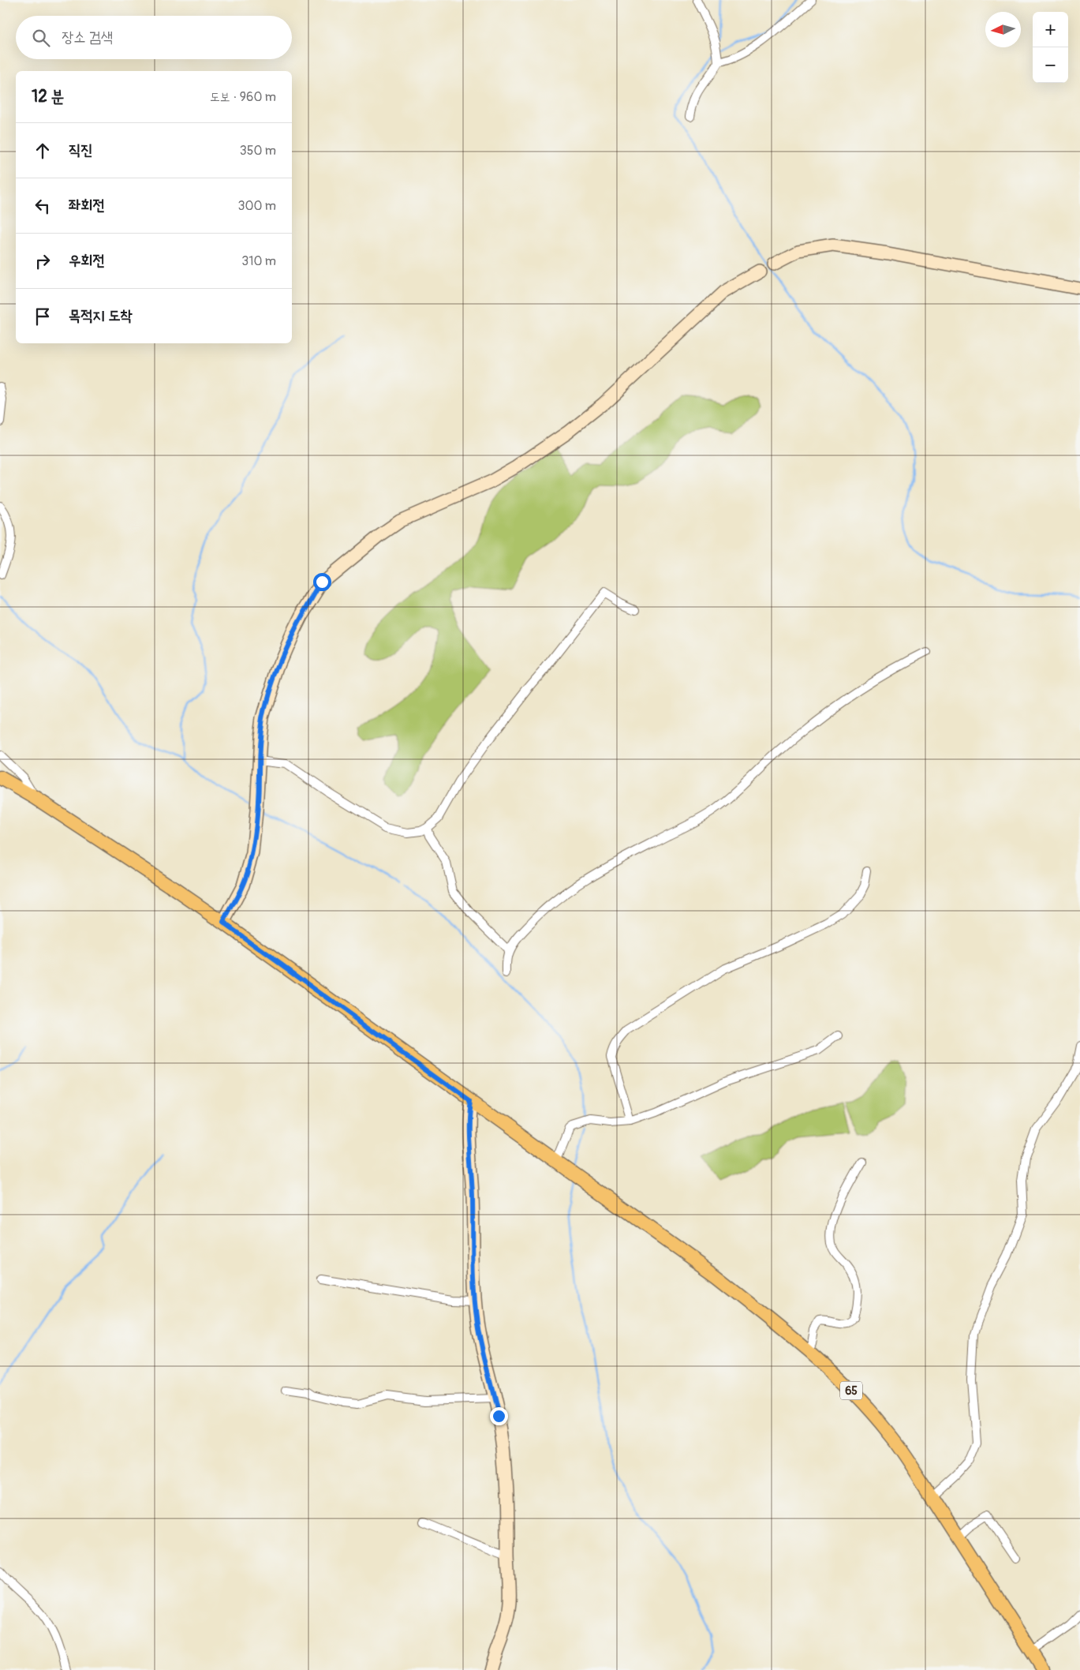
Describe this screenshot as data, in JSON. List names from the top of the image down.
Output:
{
  "streets": {
    "main road": ["65"]
  },
  "north": "left",
  "page": {
    "map_buttons": ["+", "−"],
    "search": "장소 검색",
    "heading": ["12 분", "도보 · 960 m"],
    "list": [
      ["직진", "350 m"],
      ["좌회전", "300 m"],
      ["우회전", "310 m"],
      "목적지 도착"
    ]
  }
}
